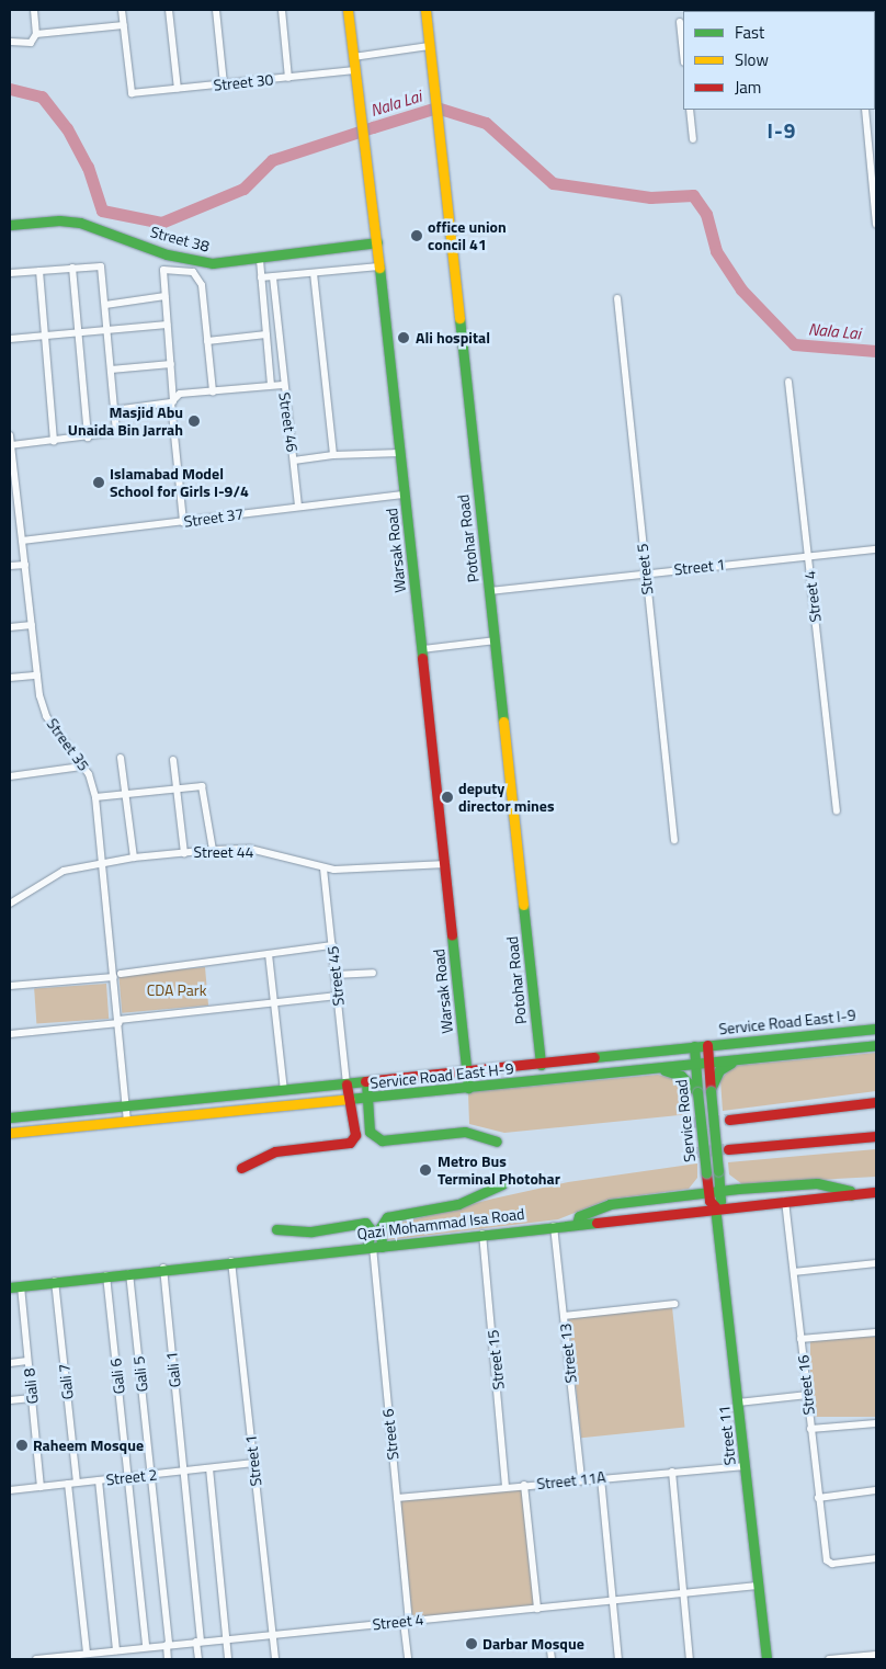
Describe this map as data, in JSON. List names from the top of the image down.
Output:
{
  "streets": {
    "street": [
      "Street 30",
      "Street 38",
      "Street 46",
      "Street 37",
      "Potohar Road",
      "Warsak Road",
      "Street 1",
      "Street 5",
      "Street 4",
      "Street 35",
      "Street 44",
      "Street 45",
      "Service Road East I-9",
      "Service Road East H-9",
      "Service Road",
      "Qazi Mohammad Isa Road",
      "Street 13",
      "Street 15",
      "Gali 1",
      "Gali 5",
      "Gali 6",
      "Gali 7",
      "Street 16",
      "Gali 8",
      "Street 6",
      "Street 11",
      "Street 2",
      "Street 11A"
    ]
  },
  "crossings": [
    ["Street 30", "Warsak Road"],
    ["Street 38", "Warsak Road"],
    ["Street 46", "Warsak Road"],
    ["Street 37", "Warsak Road"],
    ["Street 37", "Street 35"],
    ["Potohar Road", "Street 1"],
    ["Potohar Road", "Service Road East H-9"],
    ["Warsak Road", "Street 44"],
    ["Warsak Road", "Service Road East H-9"],
    ["Street 1", "Street 5"],
    ["Street 1", "Street 4"],
    ["Street 1", "Qazi Mohammad Isa Road"],
    ["Street 1", "Street 2"],
    ["Street 4", "Gali 1"],
    ["Street 4", "Gali 5"],
    ["Street 4", "Gali 6"],
    ["Street 4", "Street 6"],
    ["Street 4", "Street 11"],
    ["Street 35", "Street 44"],
    ["Street 35", "Service Road East H-9"],
    ["Street 44", "Street 45"],
    ["Street 45", "Service Road East H-9"],
    ["Service Road East I-9", "Service Road East H-9"],
    ["Service Road East I-9", "Service Road"],
    ["Service Road East H-9", "Service Road"],
    ["Service Road", "Qazi Mohammad Isa Road"],
    ["Service Road", "Street 11"],
    ["Qazi Mohammad Isa Road", "Street 13"],
    ["Qazi Mohammad Isa Road", "Street 15"],
    ["Qazi Mohammad Isa Road", "Gali 1"],
    ["Qazi Mohammad Isa Road", "Gali 5"],
    ["Qazi Mohammad Isa Road", "Gali 6"],
    ["Qazi Mohammad Isa Road", "Gali 7"],
    ["Qazi Mohammad Isa Road", "Street 16"],
    ["Qazi Mohammad Isa Road", "Gali 8"],
    ["Qazi Mohammad Isa Road", "Street 6"],
    ["Qazi Mohammad Isa Road", "Street 11"],
    ["Street 13", "Street 11A"],
    ["Street 15", "Street 11A"],
    ["Gali 1", "Street 2"],
    ["Gali 5", "Street 2"],
    ["Gali 6", "Street 2"],
    ["Gali 7", "Street 2"],
    ["Gali 8", "Street 2"],
    ["Street 6", "Street 11A"],
    ["Street 11", "Street 11A"]
  ],
  "districts": ["I-9"],
  "water": ["Nala Lai"],
  "parks": ["CDA Park"],
  "places": [
    "office union concil 41",
    "Ali hospital",
    "Masjid Abu Unaida Bin Jarrah",
    "Islamabad Model School for Girls I-9/4",
    "deputy director mines",
    "Metro Bus Terminal Photohar",
    "Raheem Mosque",
    "Darbar Mosque"
  ],
  "legend": ["Fast", "Slow", "Jam"]
}
